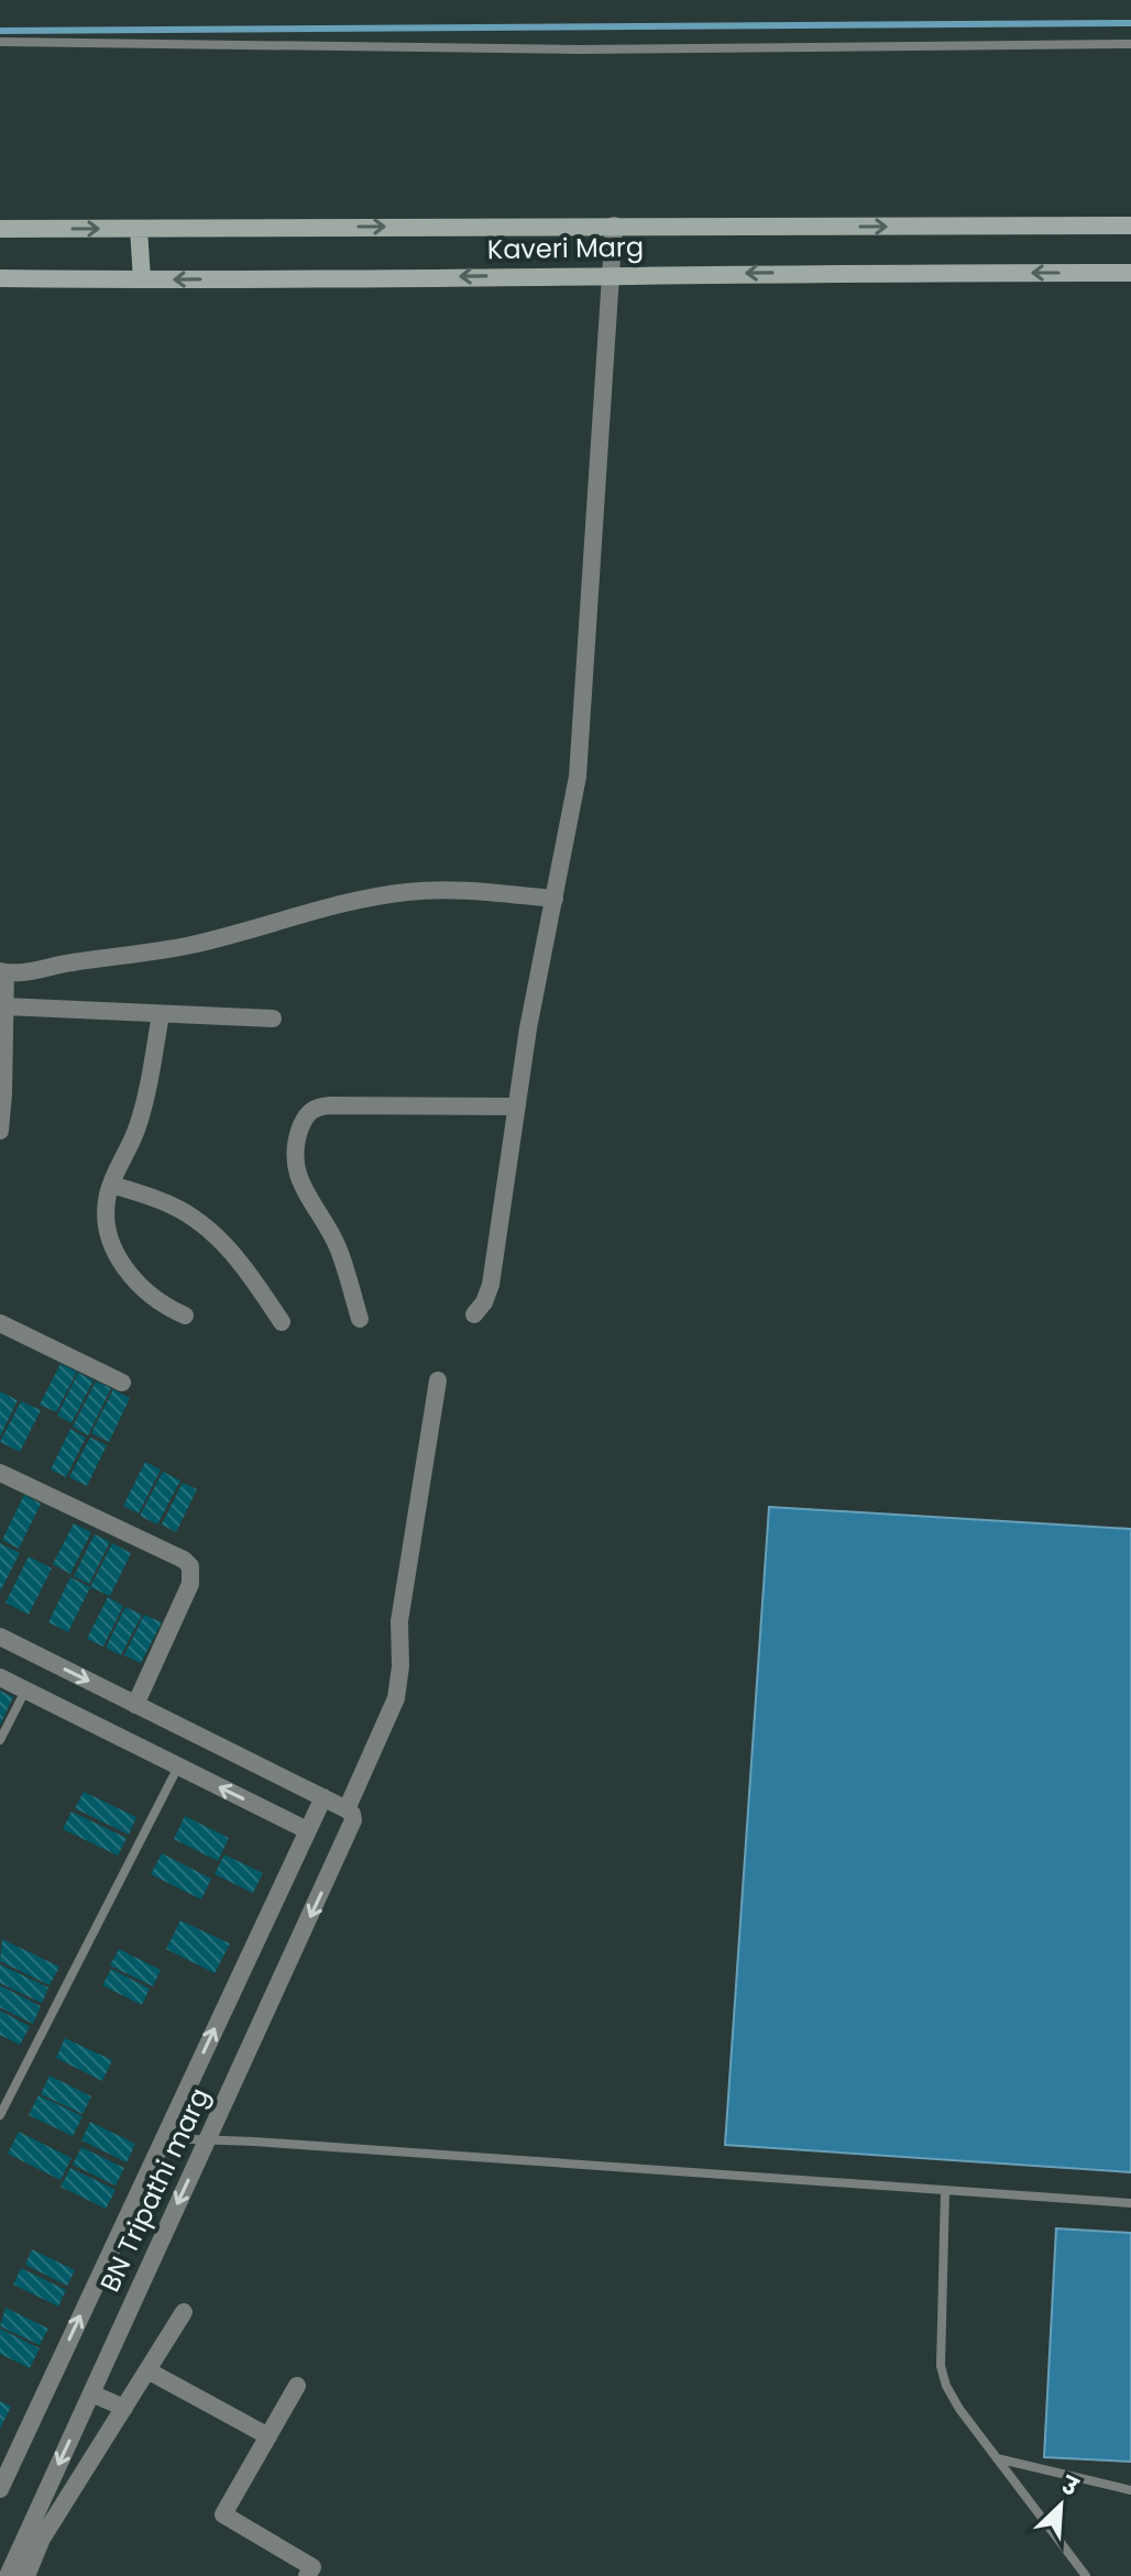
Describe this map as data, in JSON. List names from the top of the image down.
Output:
{
  "streets": {
    "street": ["Kaveri Marg", "BN Tripathi marg"]
  },
  "north": "top right"
}
